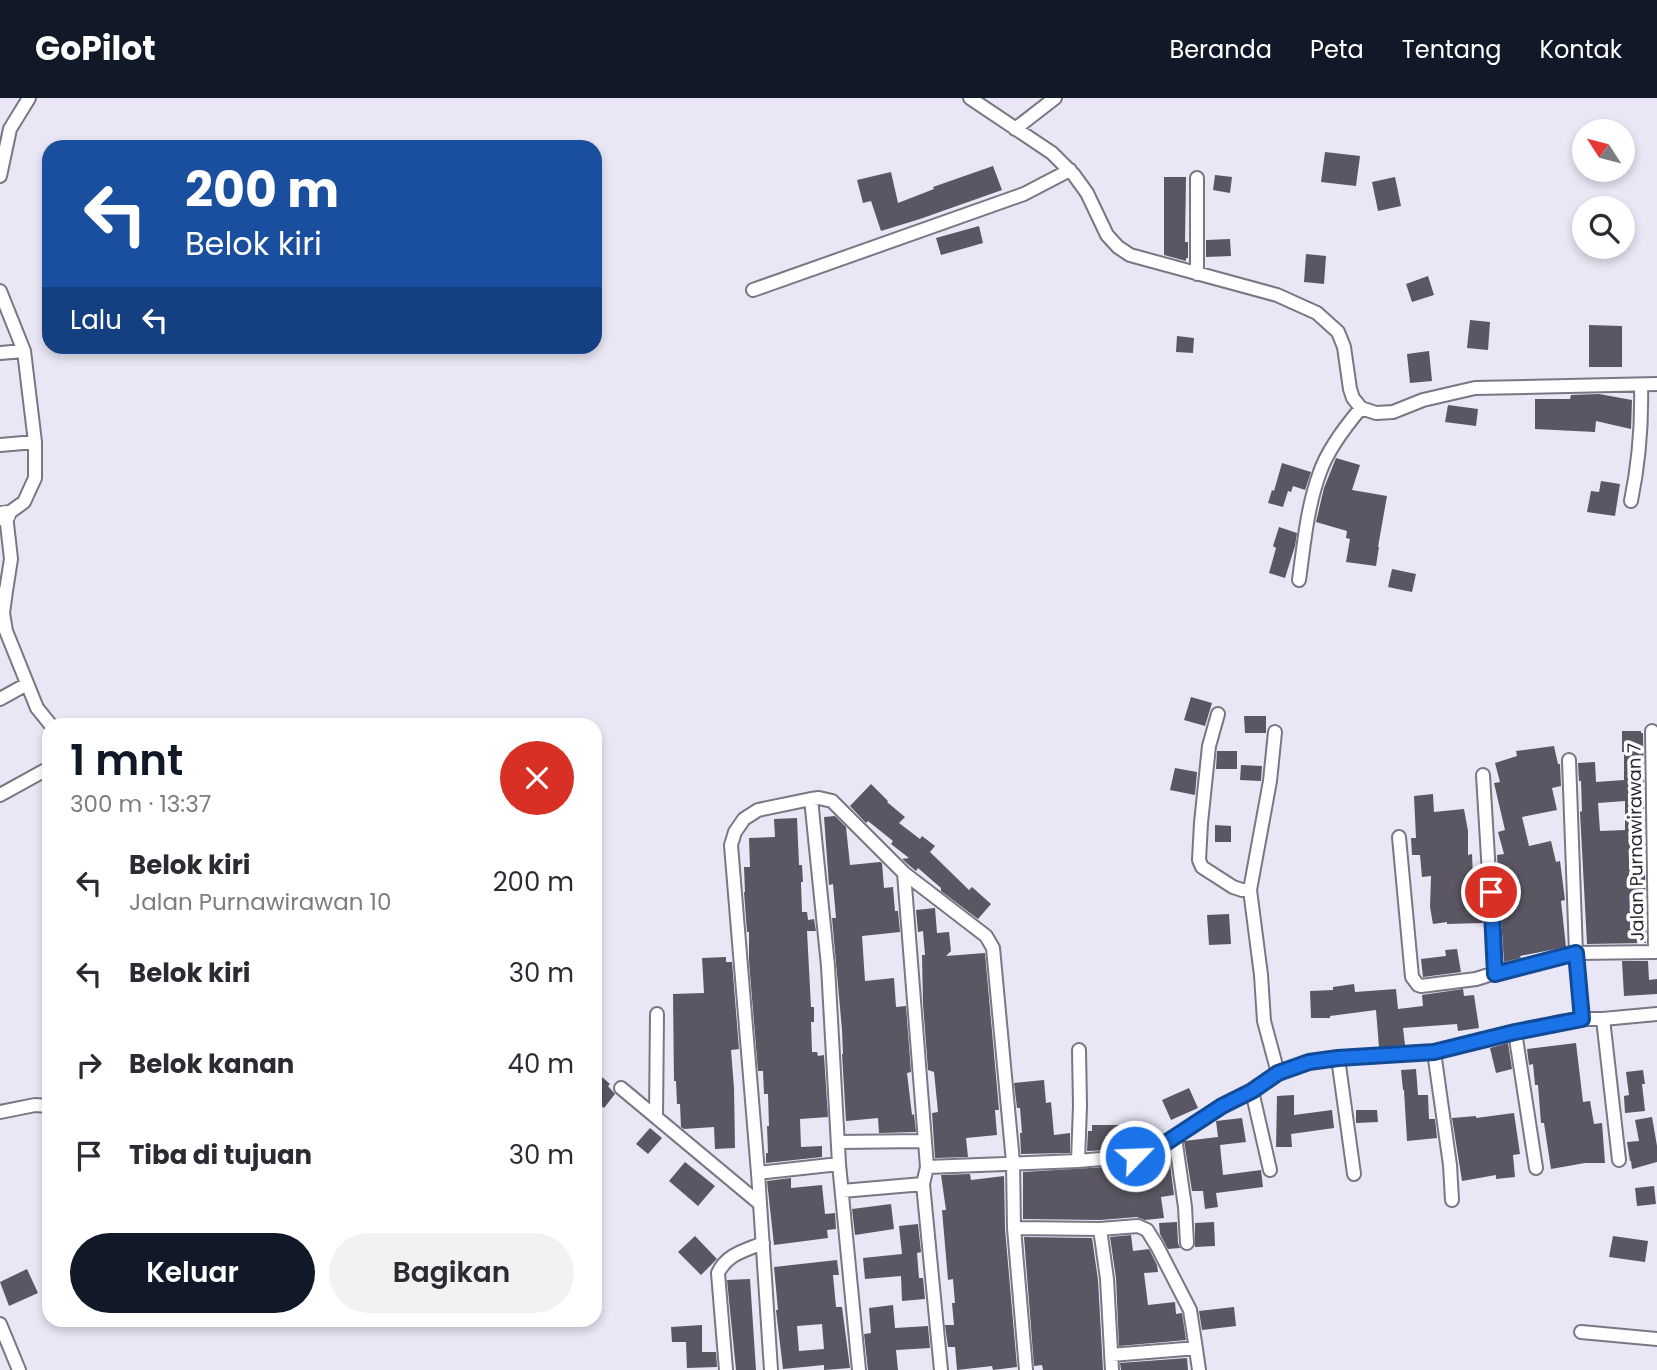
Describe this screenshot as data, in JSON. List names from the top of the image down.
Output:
{
  "streets": {
    "street": ["Jalan Purnawirawan 7"]
  },
  "north": "top left",
  "page": {
    "header": "GoPilot",
    "nav": [
      "Beranda",
      "Peta",
      "Tentang",
      "Kontak"
    ],
    "turn": ["200 m", "Belok kiri"],
    "then": "Lalu",
    "heading": ["1 mnt", "300 m · 13:37"],
    "list": [
      {
        "name": "Belok kiri",
        "note": "Jalan Purnawirawan 10",
        "value": "200 m"
      },
      {
        "name": "Belok kiri",
        "value": "30 m"
      },
      {
        "name": "Belok kanan",
        "value": "40 m"
      },
      {
        "name": "Tiba di tujuan",
        "value": "30 m"
      }
    ],
    "buttons": ["Keluar", "Bagikan"]
  }
}
